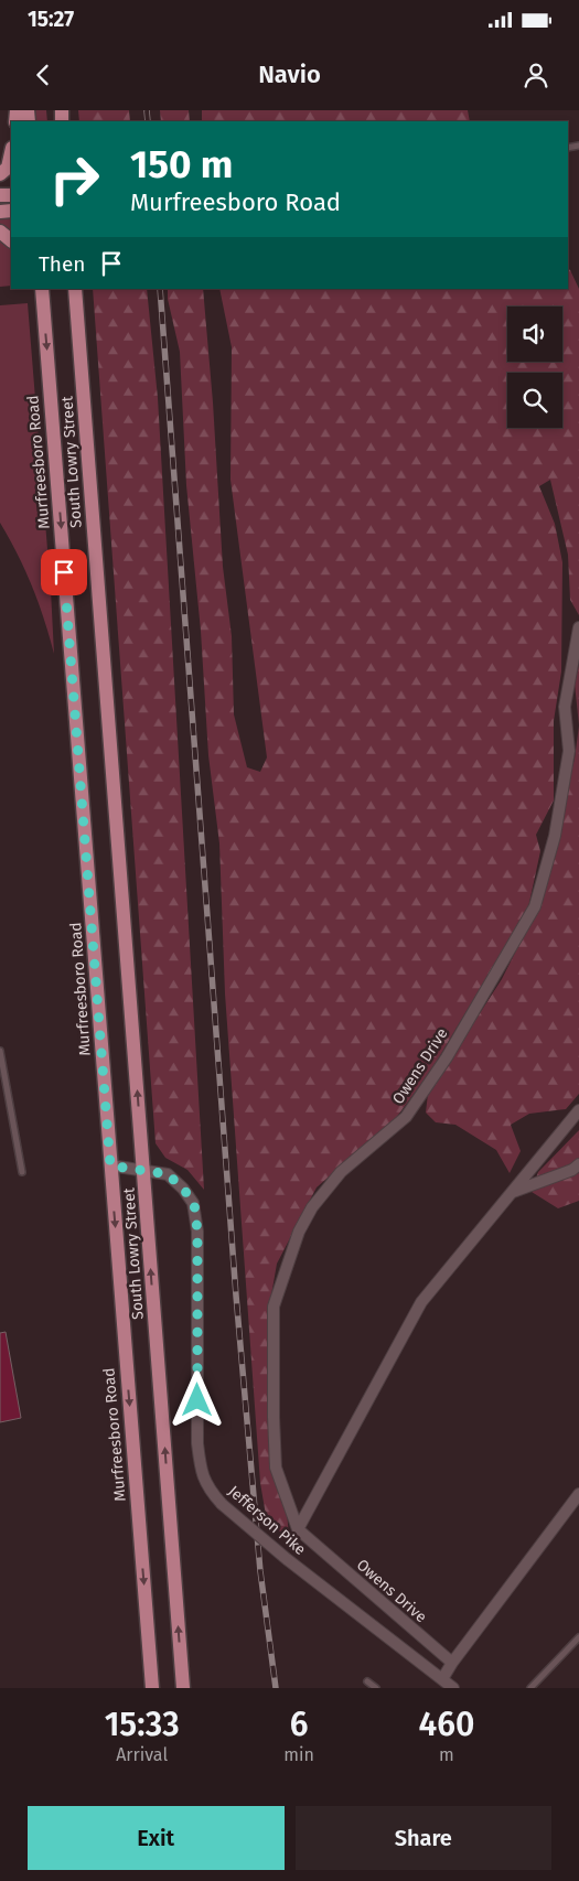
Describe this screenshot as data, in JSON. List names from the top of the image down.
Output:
{
  "streets": {
    "main road": ["Murfreesboro Road", "South Lowry Street"],
    "street": ["Owens Drive", "Jefferson Pike"]
  },
  "crossings": [
    ["Murfreesboro Road", "Jefferson Pike"],
    ["South Lowry Street", "Jefferson Pike"]
  ],
  "one_way": ["Murfreesboro Road", "South Lowry Street"],
  "page": {
    "status": "15:27",
    "header": "Navio",
    "turn": ["150 m", "Murfreesboro Road"],
    "then": "Then",
    "eta": [
      "15:33",
      "Arrival",
      "6",
      "min",
      "460",
      "m"
    ],
    "buttons": ["Exit", "Share"]
  }
}
